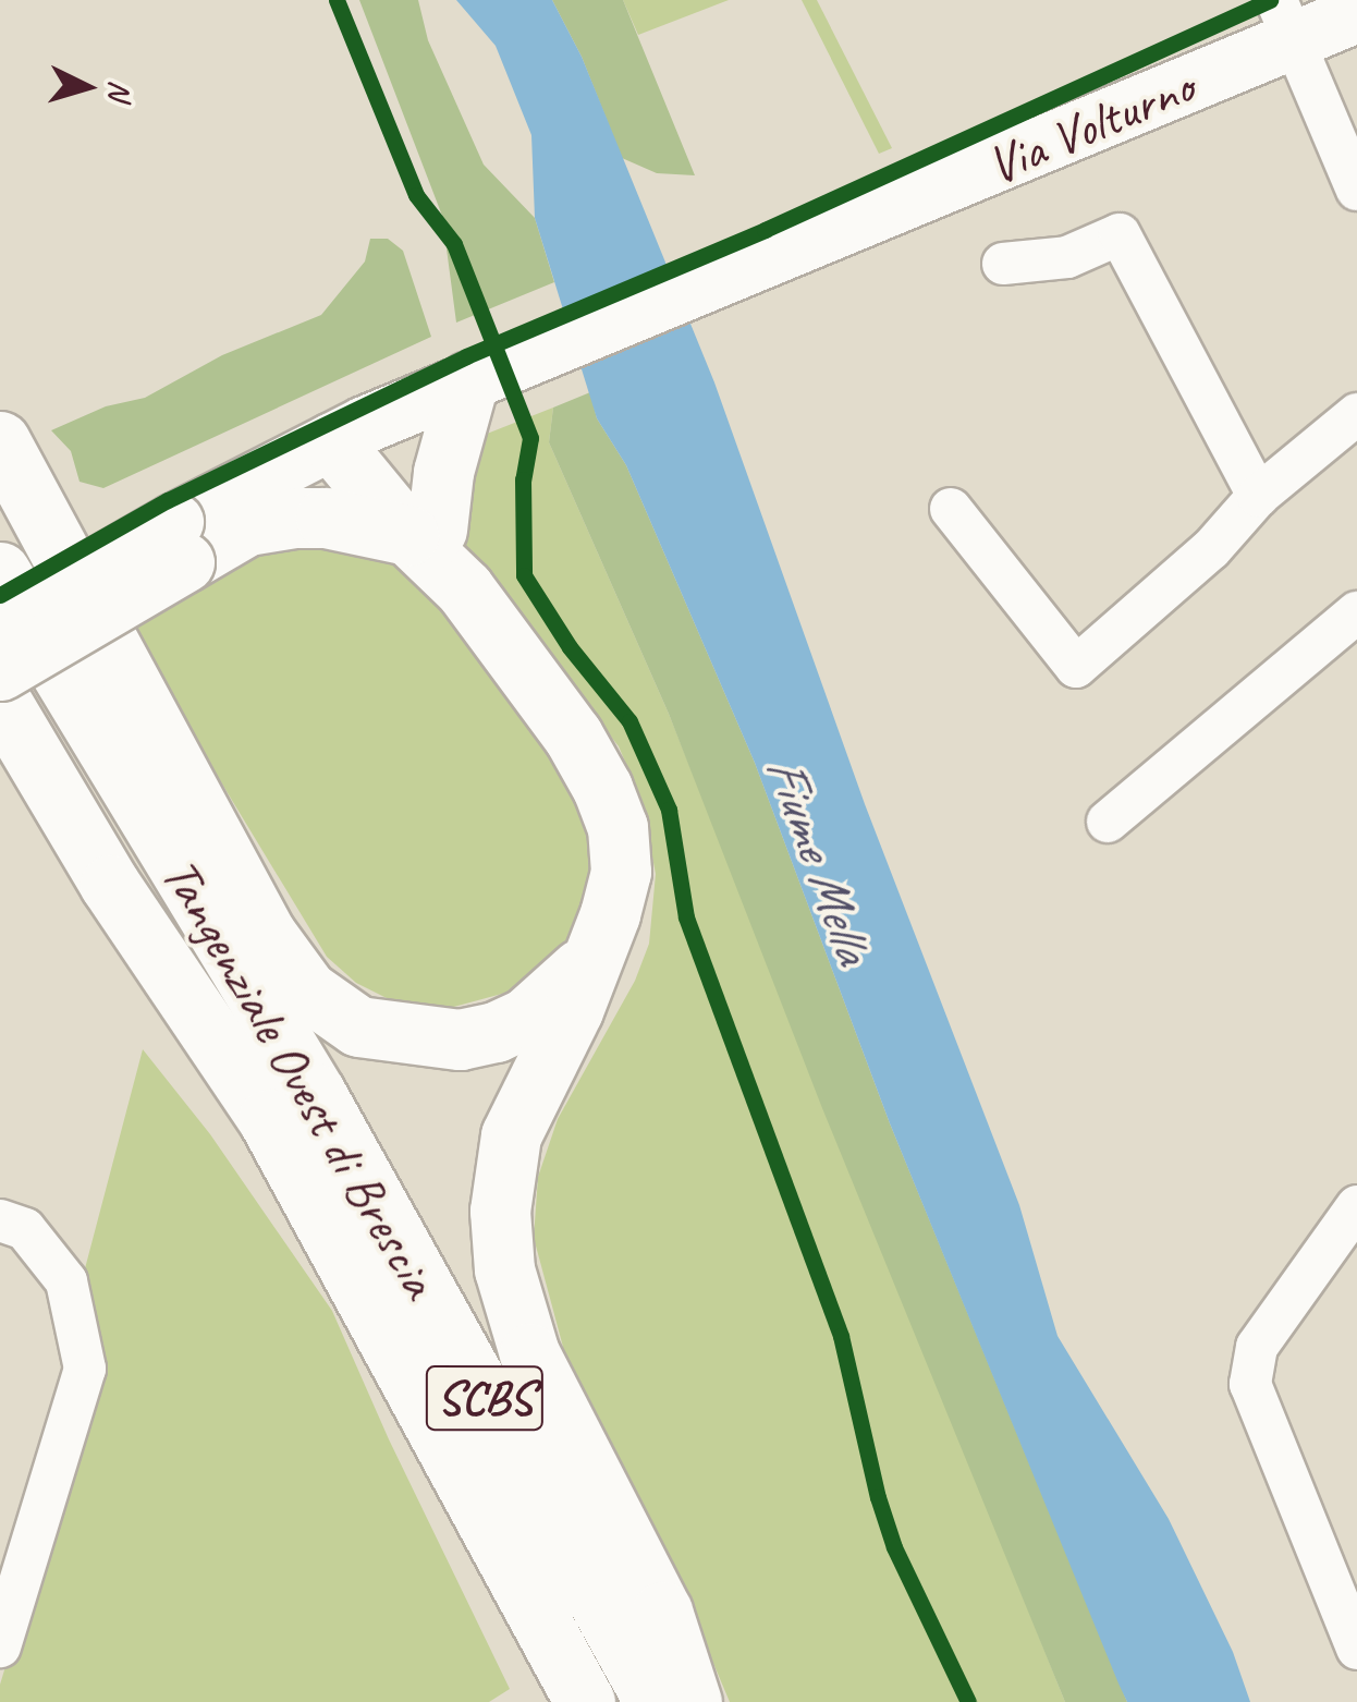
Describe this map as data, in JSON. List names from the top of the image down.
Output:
{
  "streets": {
    "highway": ["Tangenziale Ovest di Brescia", "SCBS"],
    "street": ["Via Volturno"]
  },
  "water": ["Fiume Mella"],
  "north": "right"
}
